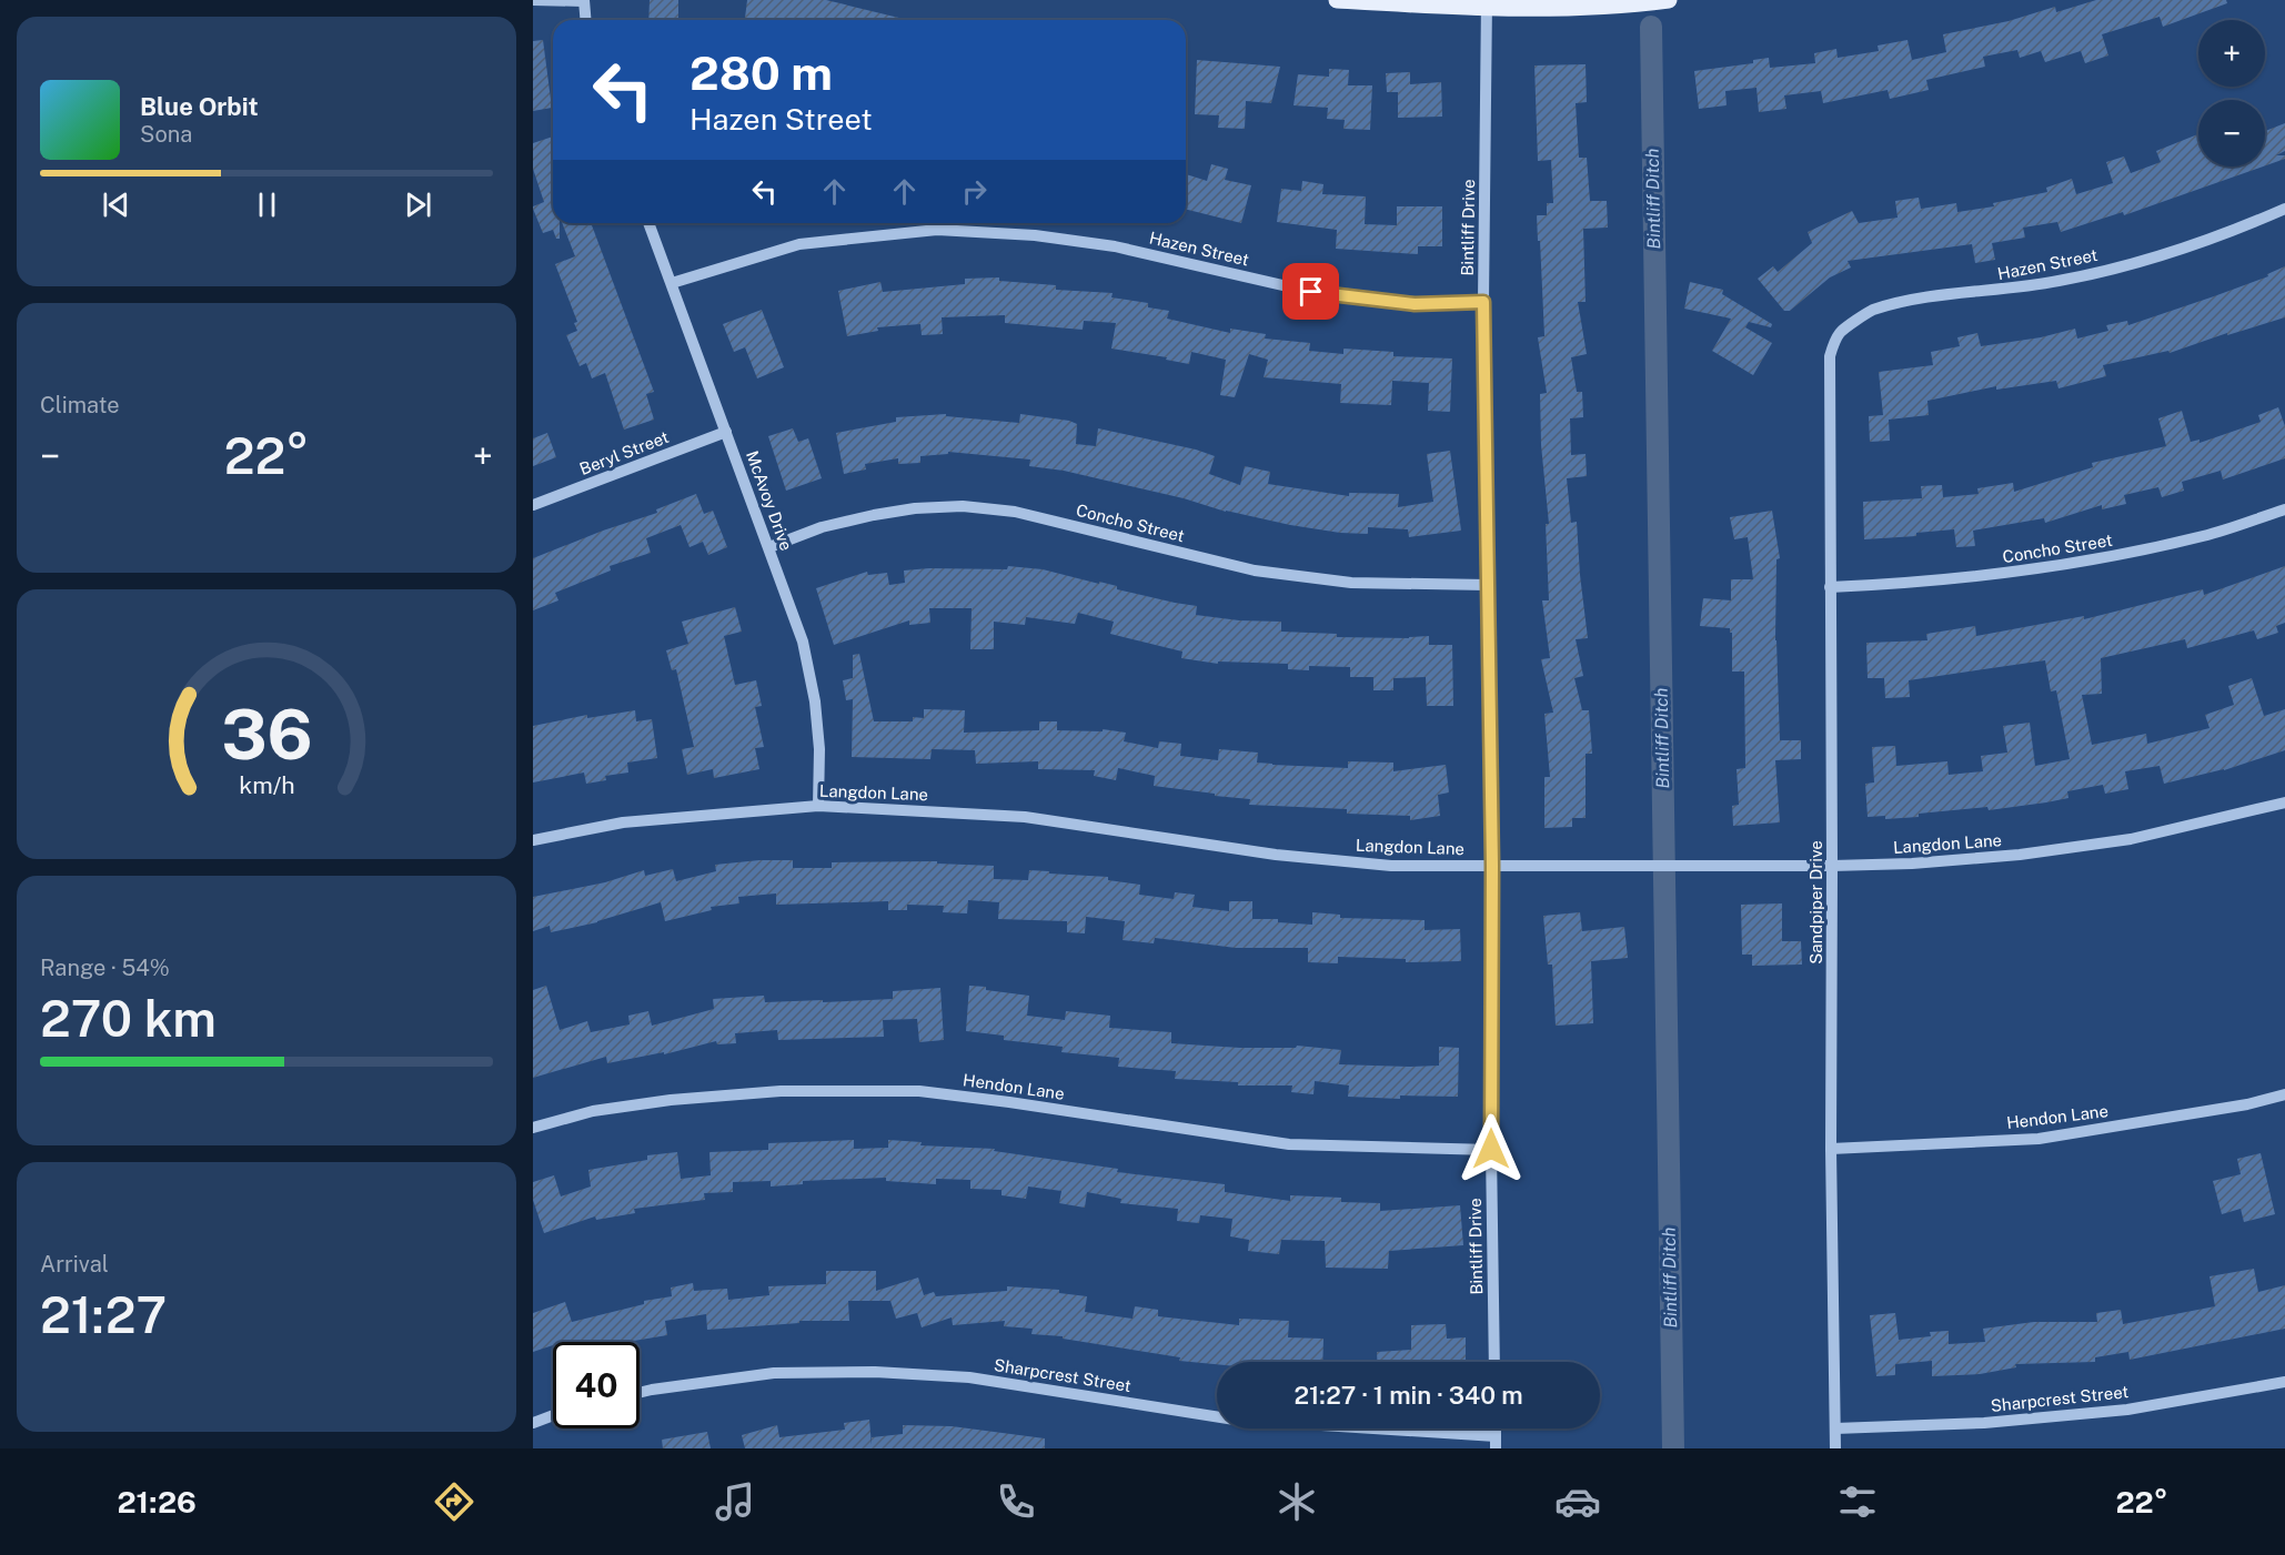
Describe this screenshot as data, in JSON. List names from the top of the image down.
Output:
{
  "streets": {
    "street": [
      "Bintliff Drive",
      "Hazen Street",
      "Beryl Street",
      "McAvoy Drive",
      "Concho Street",
      "Langdon Lane",
      "Sandpiper Drive",
      "Hendon Lane",
      "Sharpcrest Street"
    ]
  },
  "crossings": [
    ["Bintliff Drive", "Hazen Street"],
    ["Bintliff Drive", "Concho Street"],
    ["Bintliff Drive", "Langdon Lane"],
    ["Bintliff Drive", "Hendon Lane"],
    ["Hazen Street", "McAvoy Drive"],
    ["Hazen Street", "Sandpiper Drive"],
    ["Beryl Street", "McAvoy Drive"],
    ["McAvoy Drive", "Concho Street"],
    ["McAvoy Drive", "Langdon Lane"],
    ["Concho Street", "Sandpiper Drive"],
    ["Langdon Lane", "Sandpiper Drive"],
    ["Sandpiper Drive", "Hendon Lane"],
    ["Sandpiper Drive", "Sharpcrest Street"]
  ],
  "water": ["Bintliff Ditch"],
  "page": {
    "map_buttons": ["+", "−"],
    "turn": ["280 m", "Hazen Street"],
    "song": ["Blue Orbit", "Sona"],
    "tile": [
      "Climate",
      ["Range · 54%", "270 km"],
      ["Arrival", "21:27"]
    ],
    "heat": ["−", "22°", "+"],
    "limit": "40",
    "trip": "21:27 · 1 min · 340 m",
    "tabs": ["21:26", "22°"],
    "gauge": ["36", "km/h"]
  }
}
